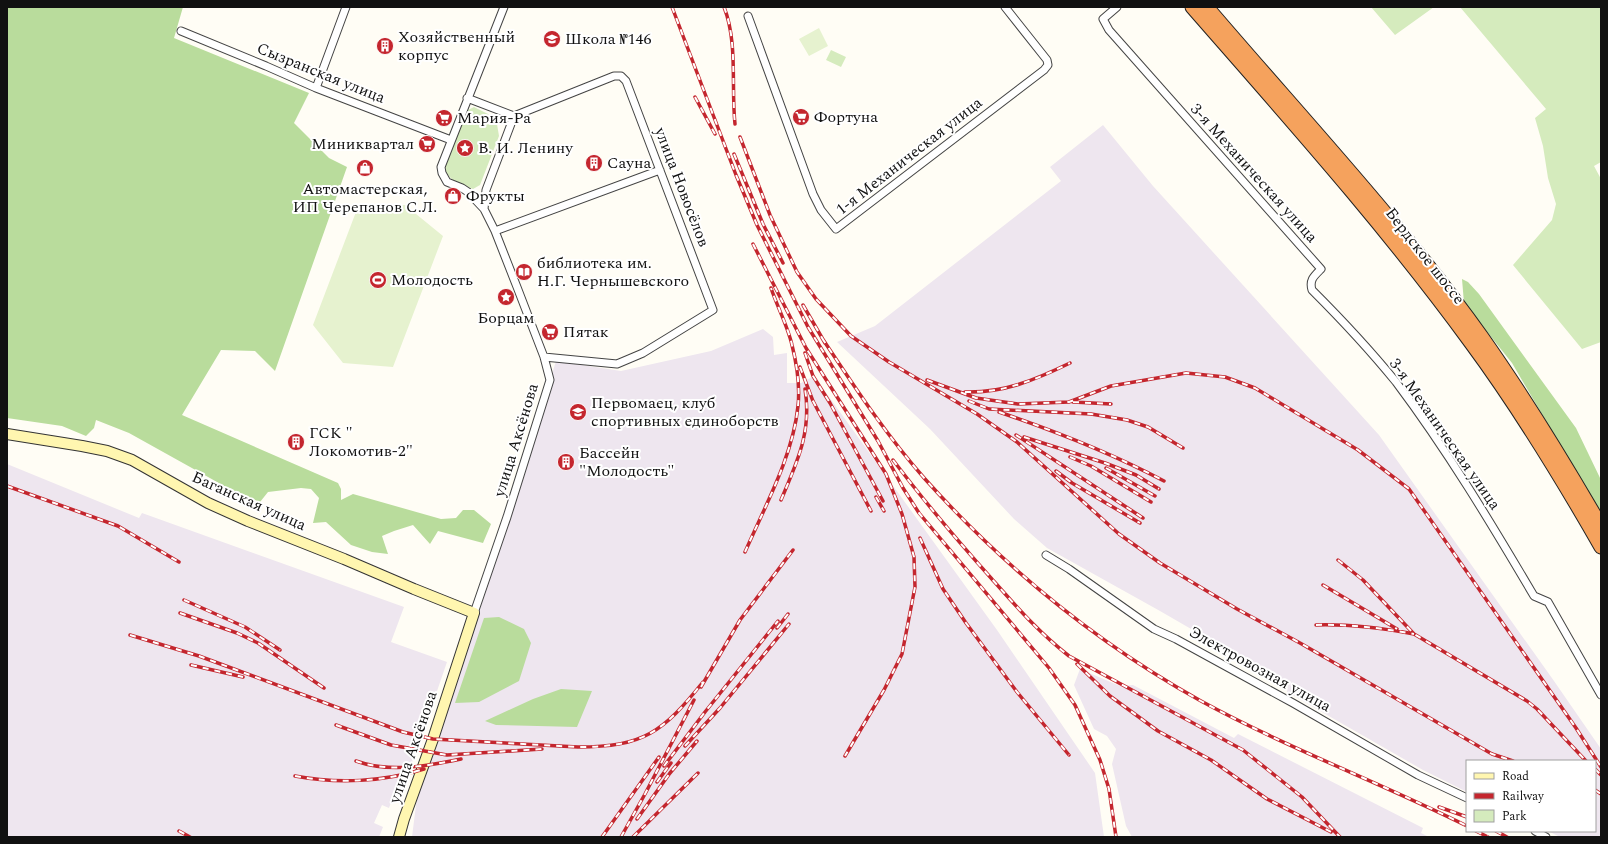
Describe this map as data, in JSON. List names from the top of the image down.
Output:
{
  "streets": {
    "highway": ["Бердское шоссе"],
    "street": [
      "Сызранская улица",
      "1-я Механическая улица",
      "3-я Механическая улица",
      "улица Новосёлов",
      "улица Аксёнова",
      "Баганская улица",
      "Электровозная улица"
    ]
  },
  "crossings": [
    ["Сызранская улица", "улица Аксёнова"],
    ["улица Новосёлов", "улица Аксёнова"],
    ["улица Аксёнова", "Баганская улица"]
  ],
  "places": {
    "school or university": ["Школа №146", "Первомаец, клуб спортивных единоборств"],
    "building": [
      "Хозяйственный корпус",
      "Сауна",
      "ГСК \" Локомотив-2\"",
      "Бассейн \"Молодость\""
    ],
    "supermarket": [
      "Фортуна",
      "Мария-Ра",
      "Миниквартал",
      "Пятак"
    ],
    "place": ["В. И. Ленину", "Борцам"],
    "shop": ["Автомастерская, ИП Черепанов С.Л.", "Фрукты"],
    "library": ["библиотека им. Н.Г. Чернышевского"],
    "sports": ["Молодость"]
  },
  "legend": ["Road", "Railway", "Park"]
}
